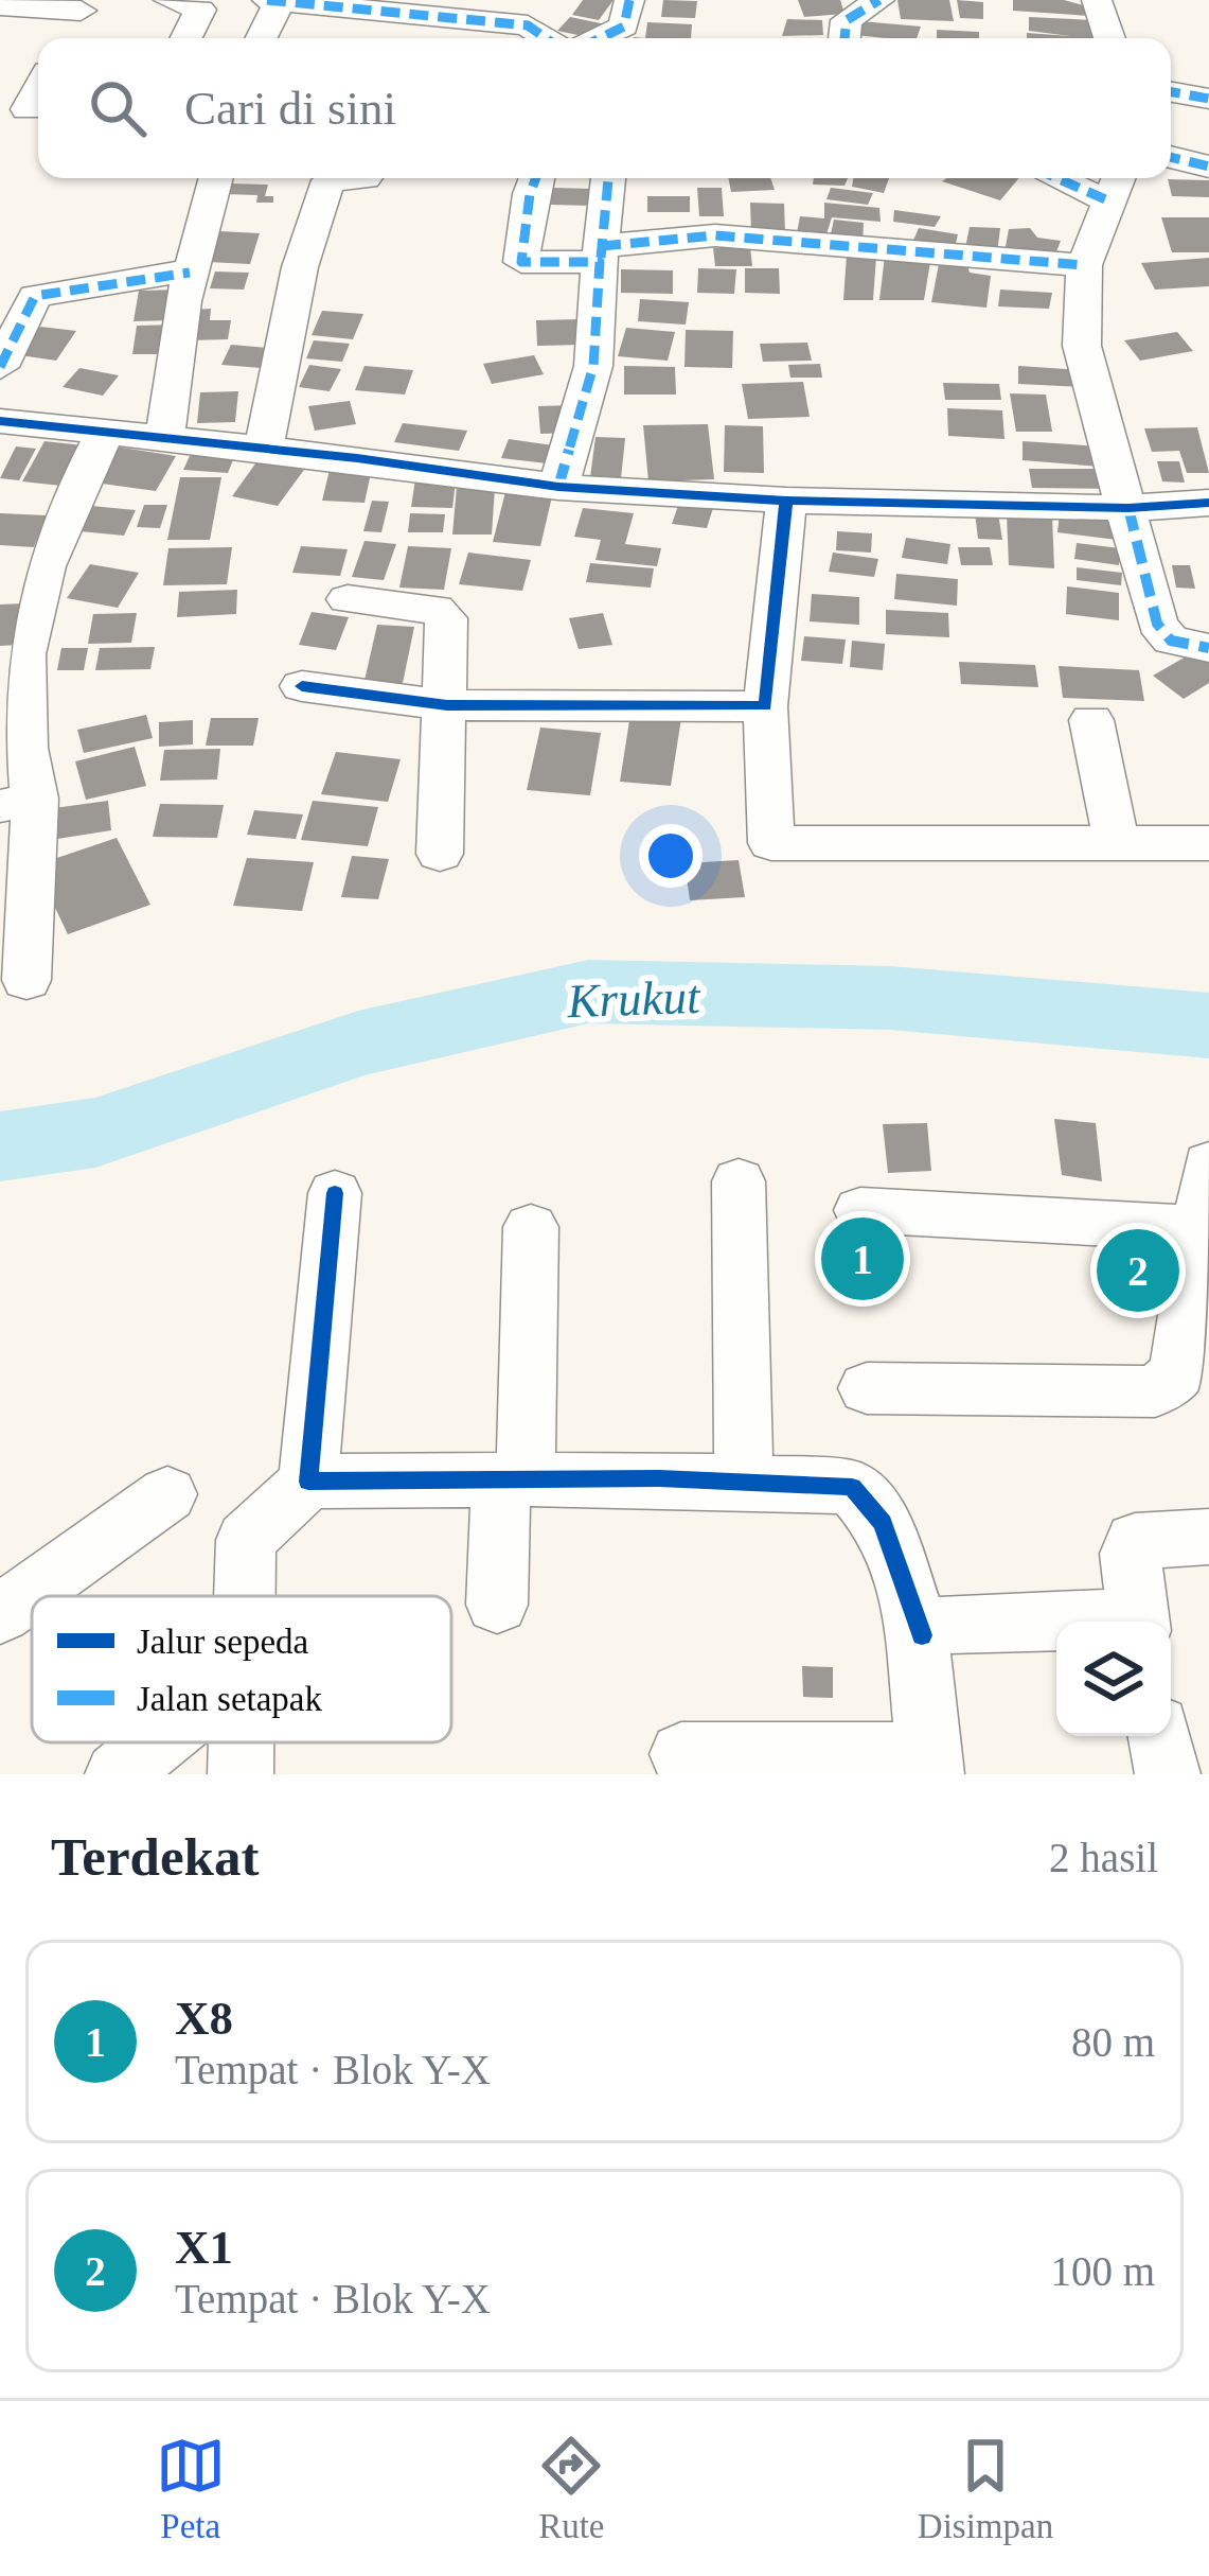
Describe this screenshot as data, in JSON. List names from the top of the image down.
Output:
{
  "water": ["Krukut"],
  "legend": ["Jalur sepeda", "Jalan setapak"],
  "page": {
    "search": "Cari di sini",
    "pins": ["1", "2"],
    "heading": ["Terdekat", "2 hasil"],
    "list": [
      {
        "mark": "1",
        "name": "X8",
        "note": "Tempat · Blok Y-X",
        "value": "80 m"
      },
      {
        "mark": "2",
        "name": "X1",
        "note": "Tempat · Blok Y-X",
        "value": "100 m"
      }
    ],
    "nav": ["Peta", "Rute", "Disimpan"]
  }
}
